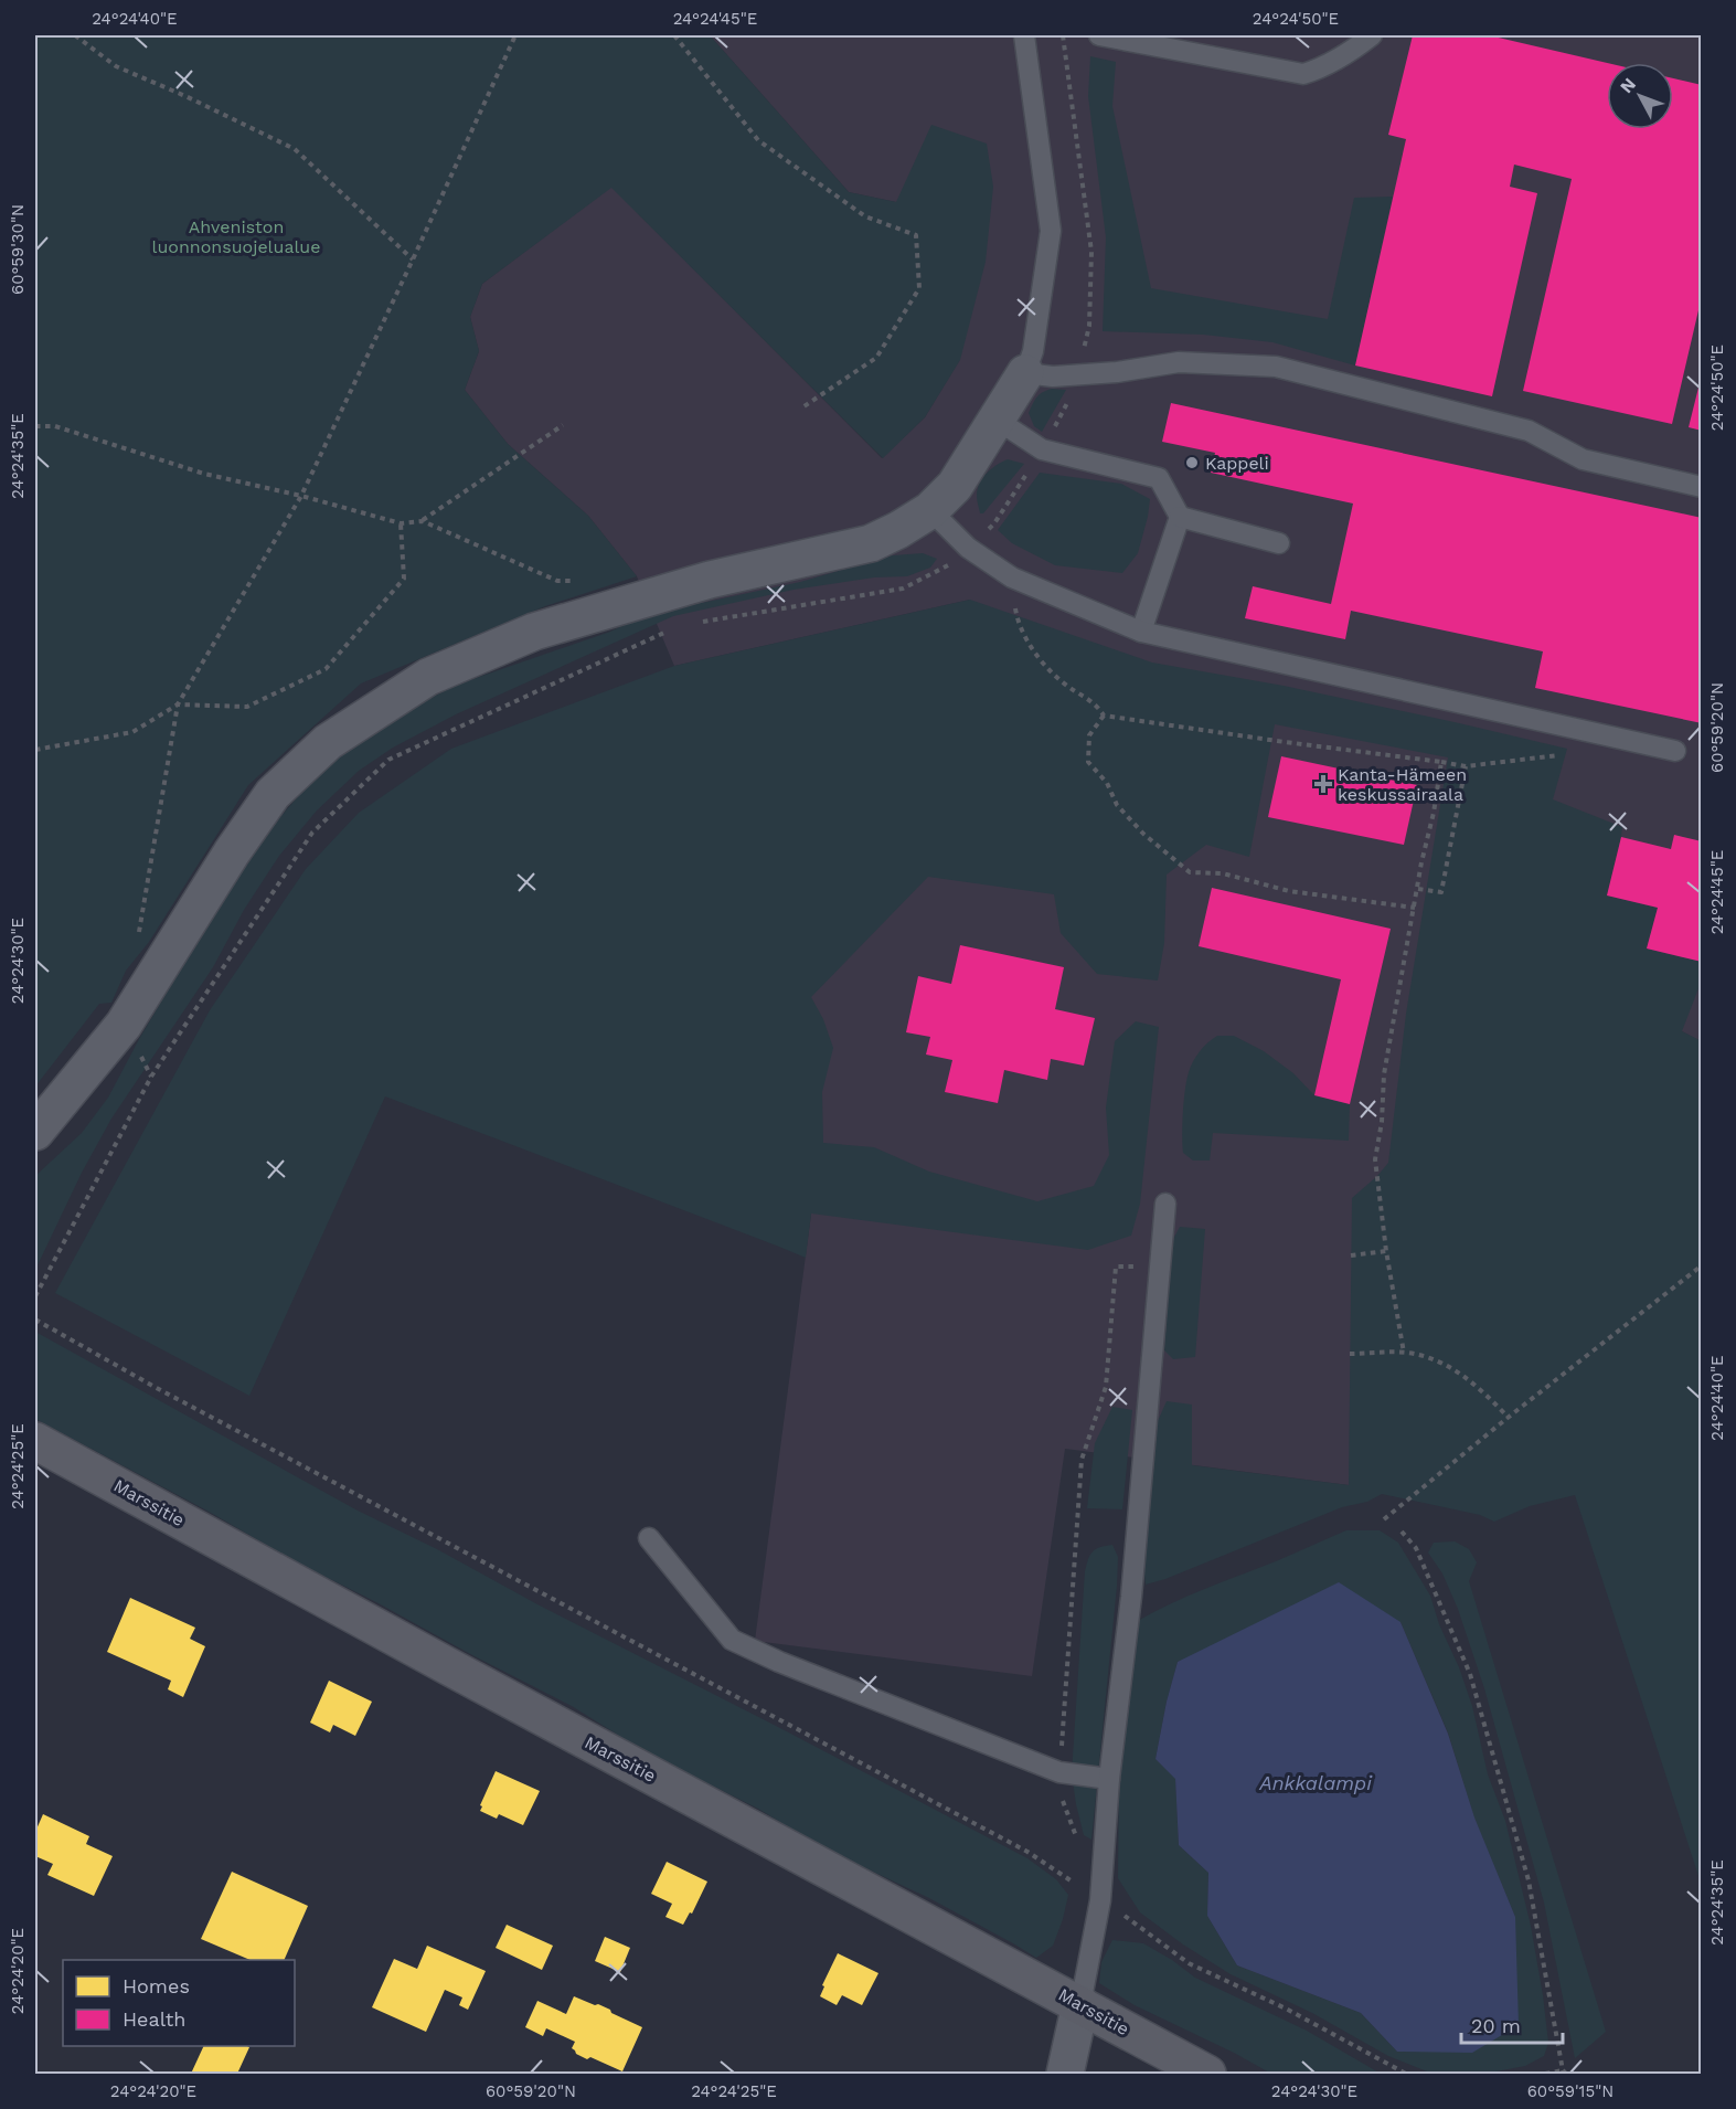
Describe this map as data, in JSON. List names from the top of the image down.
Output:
{
  "streets": {
    "main road": ["Marssitie"]
  },
  "water": ["Ankkalampi"],
  "parks": ["Ahveniston luonnonsuojelualue"],
  "places": {
    "other": ["Kappeli"],
    "health": ["Kanta-Hämeen keskussairaala"]
  },
  "legend": ["Homes", "Health"],
  "scale_bar": "20 m",
  "north": "top left",
  "coordinates": [
    "24°24'40\"E",
    "24°24'45\"E",
    "24°24'50\"E",
    "60°59'30\"N",
    "24°24'35\"E",
    "60°59'20\"N",
    "24°24'30\"E",
    "24°24'25\"E",
    "24°24'20\"E",
    "60°59'15\"N"
  ]
}
